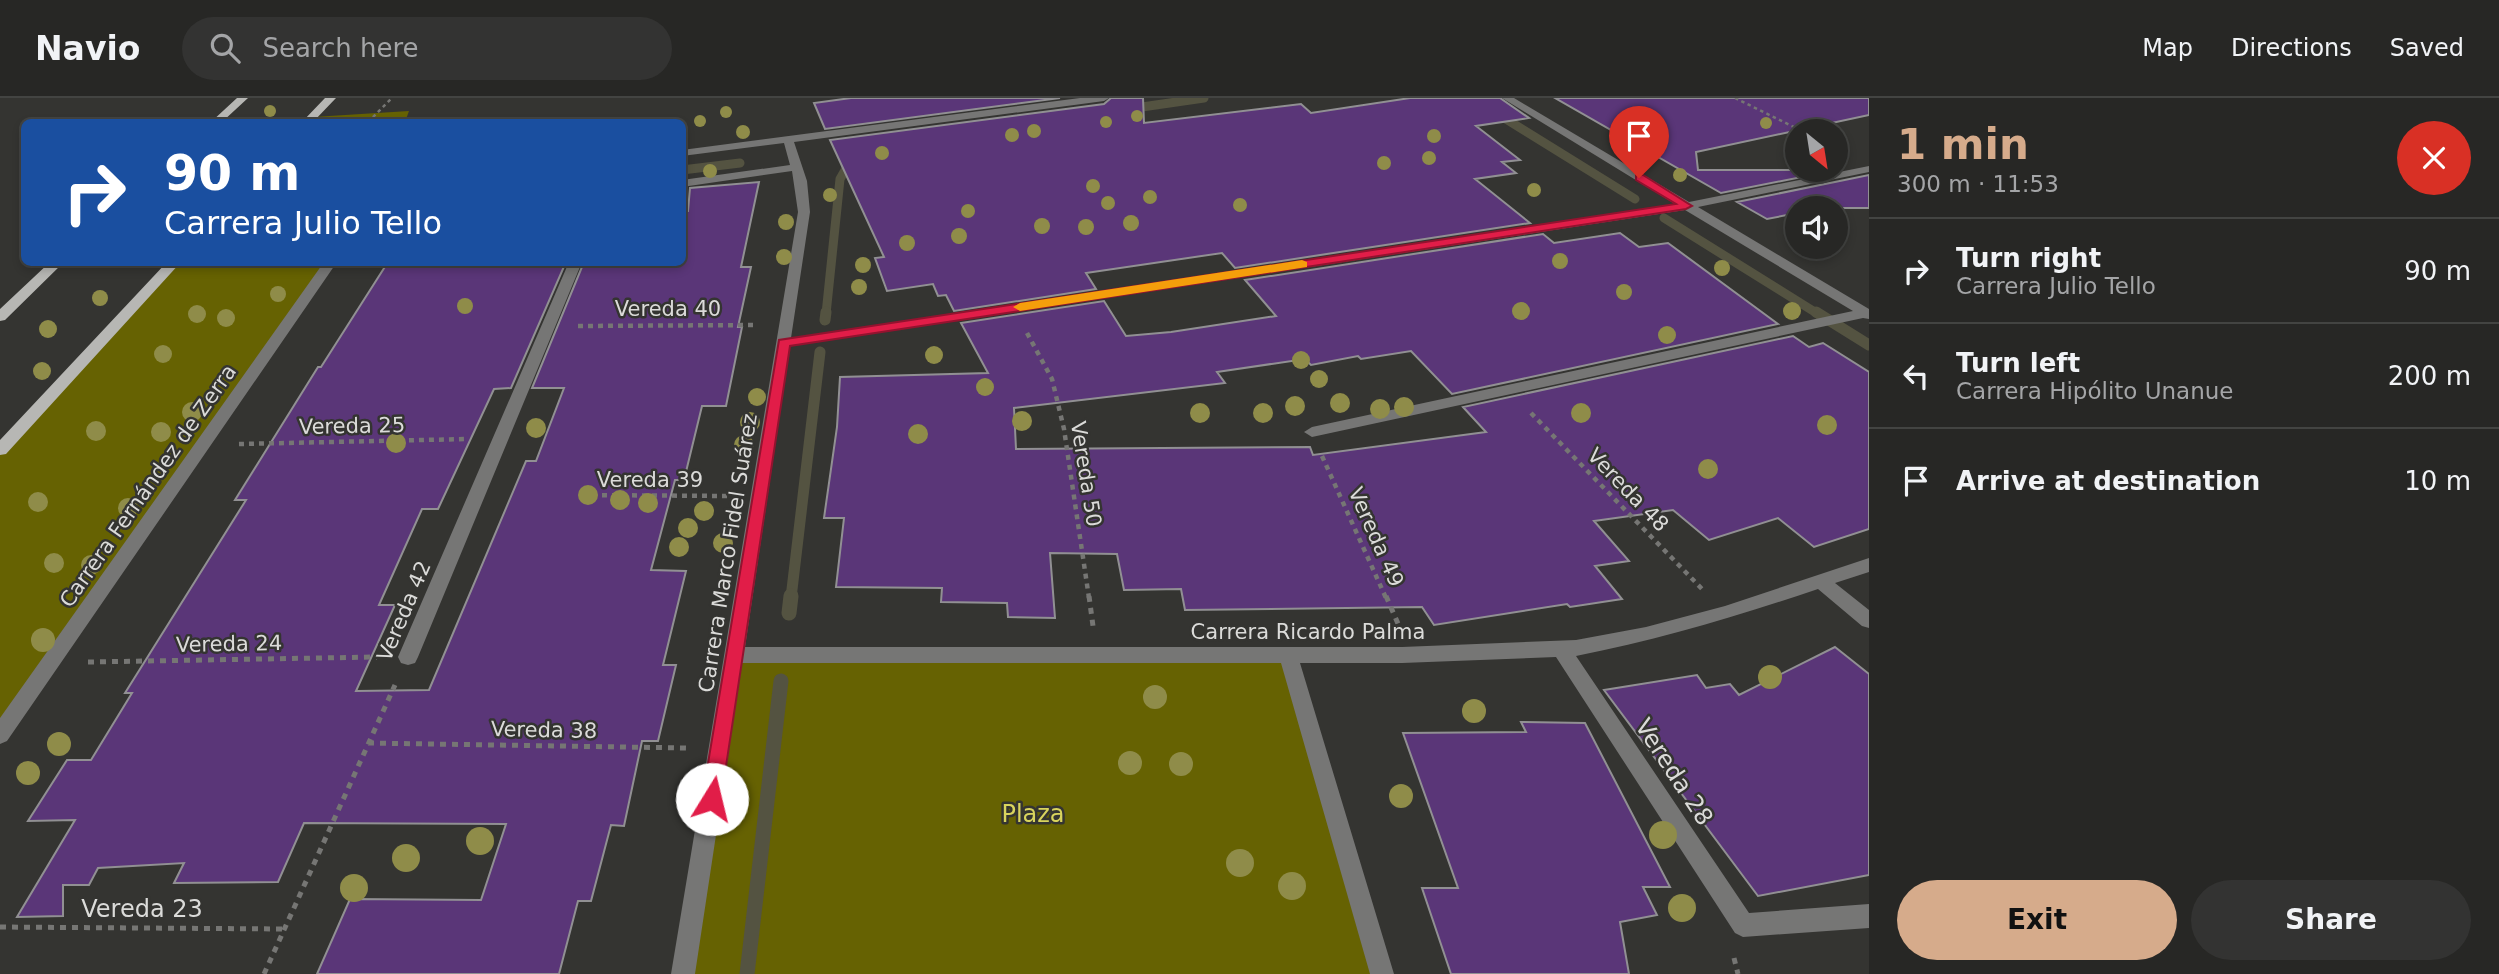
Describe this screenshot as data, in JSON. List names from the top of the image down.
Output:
{
  "streets": {
    "street": [
      "Carrera Fernández de Zerra",
      "Carrera Marco Fidel Suárez",
      "Vereda 42",
      "Carrera Ricardo Palma",
      "Vereda 28"
    ],
    "path": [
      "Vereda 40",
      "Vereda 25",
      "Vereda 50",
      "Vereda 39",
      "Vereda 48",
      "Vereda 49",
      "Vereda 24",
      "Vereda 38",
      "Vereda 23"
    ]
  },
  "crossings": [
    ["Vereda 40", "Carrera Marco Fidel Suárez"],
    ["Vereda 40", "Vereda 42"],
    ["Vereda 25", "Carrera Fernández de Zerra"],
    ["Vereda 25", "Vereda 42"],
    ["Vereda 50", "Carrera Ricardo Palma"],
    ["Vereda 39", "Carrera Marco Fidel Suárez"],
    ["Carrera Fernández de Zerra", "Vereda 24"],
    ["Vereda 48", "Carrera Ricardo Palma"],
    ["Vereda 49", "Carrera Ricardo Palma"],
    ["Carrera Marco Fidel Suárez", "Carrera Ricardo Palma"],
    ["Carrera Marco Fidel Suárez", "Vereda 38"],
    ["Vereda 42", "Vereda 24"],
    ["Vereda 42", "Vereda 38"],
    ["Vereda 42", "Vereda 23"],
    ["Carrera Ricardo Palma", "Vereda 28"]
  ],
  "parks": ["Plaza"],
  "north": "bottom right",
  "page": {
    "header": "Navio",
    "search": "Search here",
    "nav": ["Map", "Directions", "Saved"],
    "heading": ["1 min", "300 m · 11:53"],
    "turn": ["90 m", "Carrera Julio Tello"],
    "list": [
      {
        "name": "Turn right",
        "note": "Carrera Julio Tello",
        "value": "90 m"
      },
      {
        "name": "Turn left",
        "note": "Carrera Hipólito Unanue",
        "value": "200 m"
      },
      {
        "name": "Arrive at destination",
        "value": "10 m"
      }
    ],
    "buttons": ["Exit", "Share"]
  }
}
